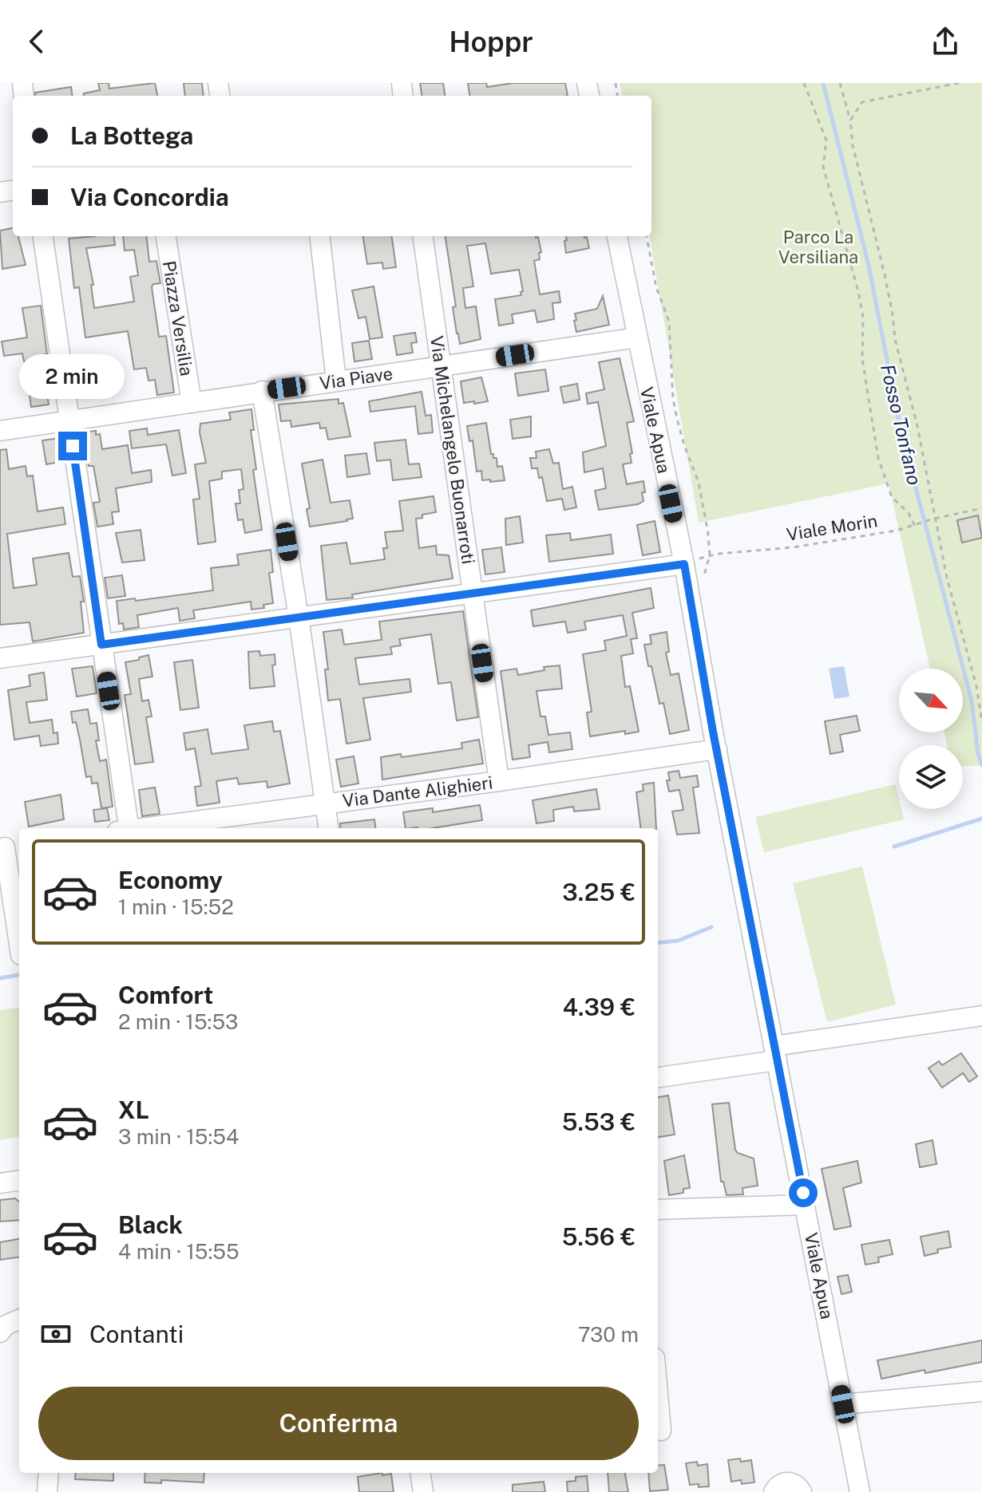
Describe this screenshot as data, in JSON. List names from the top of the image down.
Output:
{
  "streets": {
    "street": [
      "Piazza Versilia",
      "Via Piave",
      "Viale Apua",
      "Via Michelangelo Buonarroti",
      "Via Dante Alighieri"
    ],
    "path": ["Viale Morin"]
  },
  "crossings": [
    ["Piazza Versilia", "Via Piave"],
    ["Via Piave", "Viale Apua"],
    ["Via Piave", "Via Michelangelo Buonarroti"],
    ["Viale Apua", "Viale Morin"],
    ["Viale Apua", "Via Dante Alighieri"],
    ["Via Michelangelo Buonarroti", "Via Dante Alighieri"]
  ],
  "water": ["Fosso Tonfano"],
  "parks": ["Parco La Versiliana"],
  "north": "bottom right",
  "page": {
    "header": "Hoppr",
    "banner": ["La Bottega", "Via Concordia"],
    "bubble": "2 min",
    "list": [
      {
        "name": "Economy",
        "note": "1 min · 15:52",
        "value": "3.25 €"
      },
      {
        "name": "Comfort",
        "note": "2 min · 15:53",
        "value": "4.39 €"
      },
      {
        "name": "XL",
        "note": "3 min · 15:54",
        "value": "5.53 €"
      },
      {
        "name": "Black",
        "note": "4 min · 15:55",
        "value": "5.56 €"
      }
    ],
    "pay": ["Contanti", "730 m"],
    "buttons": "Conferma"
  }
}
